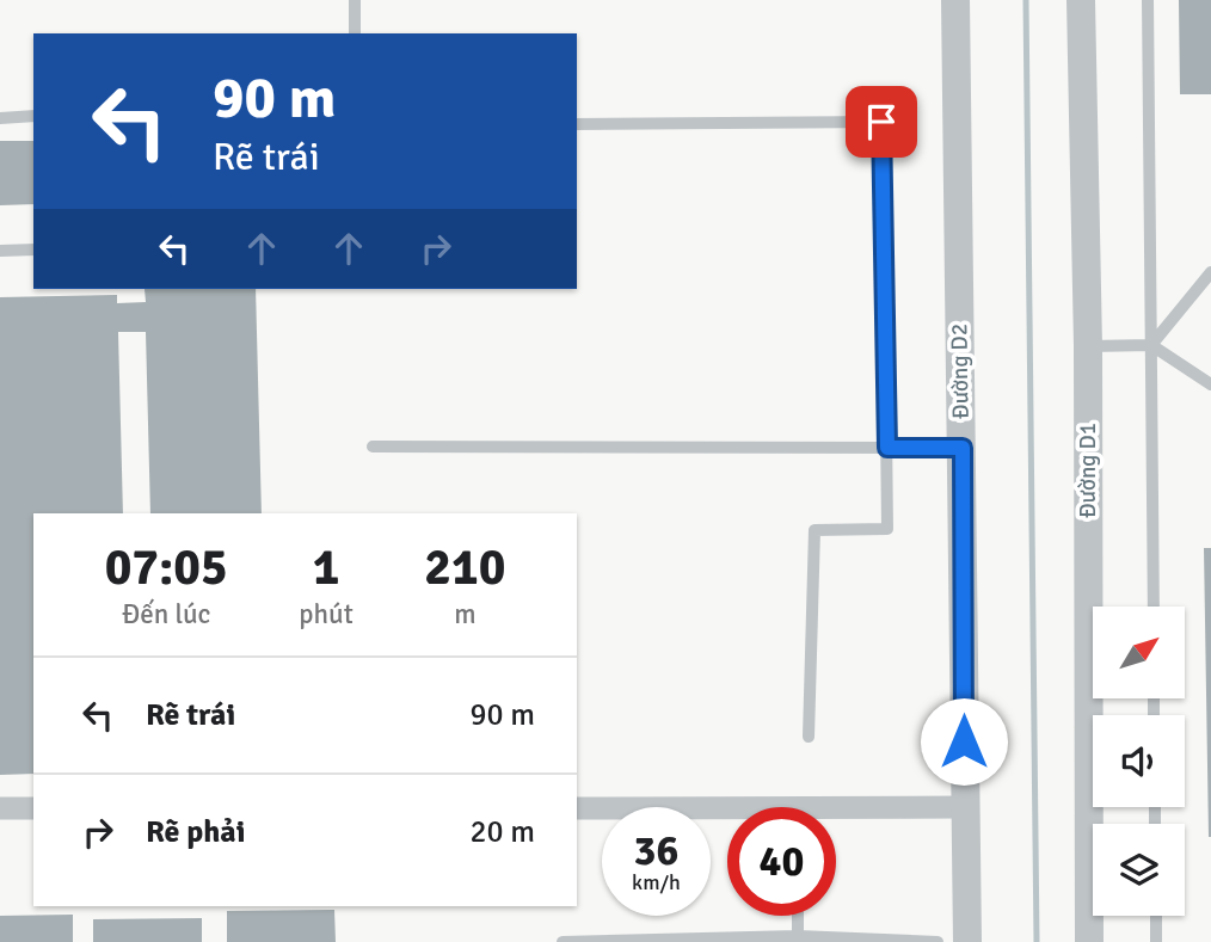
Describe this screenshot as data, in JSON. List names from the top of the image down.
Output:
{
  "streets": {
    "street": ["Đường D2", "Đường D1"]
  },
  "north": "top right",
  "page": {
    "turn": ["90 m", "Rẽ trái"],
    "eta": [
      "07:05",
      "Đến lúc",
      "1",
      "phút",
      "210",
      "m"
    ],
    "list": [
      {
        "name": "Rẽ trái",
        "value": "90 m"
      },
      {
        "name": "Rẽ phải",
        "value": "20 m"
      }
    ],
    "speed": "36 km/h",
    "limit": "40"
  }
}
